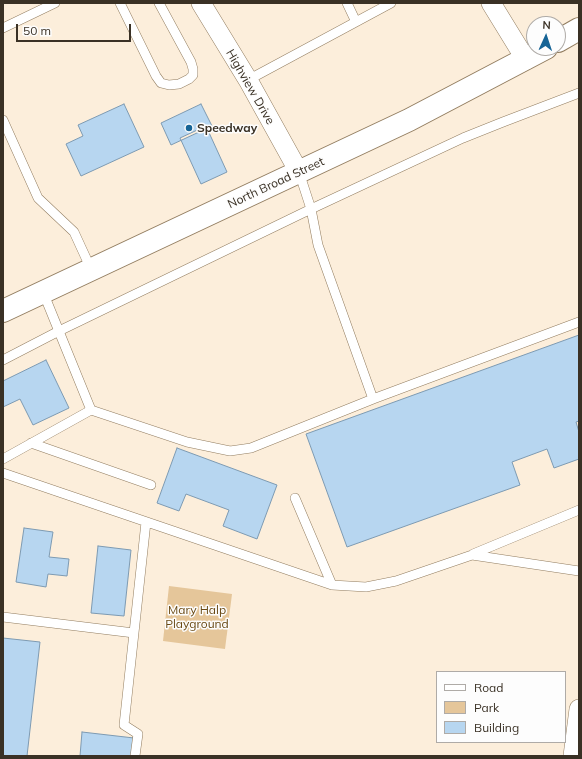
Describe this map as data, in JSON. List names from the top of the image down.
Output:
{
  "streets": {
    "main road": ["North Broad Street"],
    "street": ["Highview Drive"]
  },
  "crossings": [
    ["Highview Drive", "North Broad Street"]
  ],
  "parks": ["Mary Halp Playground"],
  "places": ["Speedway"],
  "legend": ["Road", "Park", "Building"],
  "scale_bar": "50 m",
  "north": "top"
}
